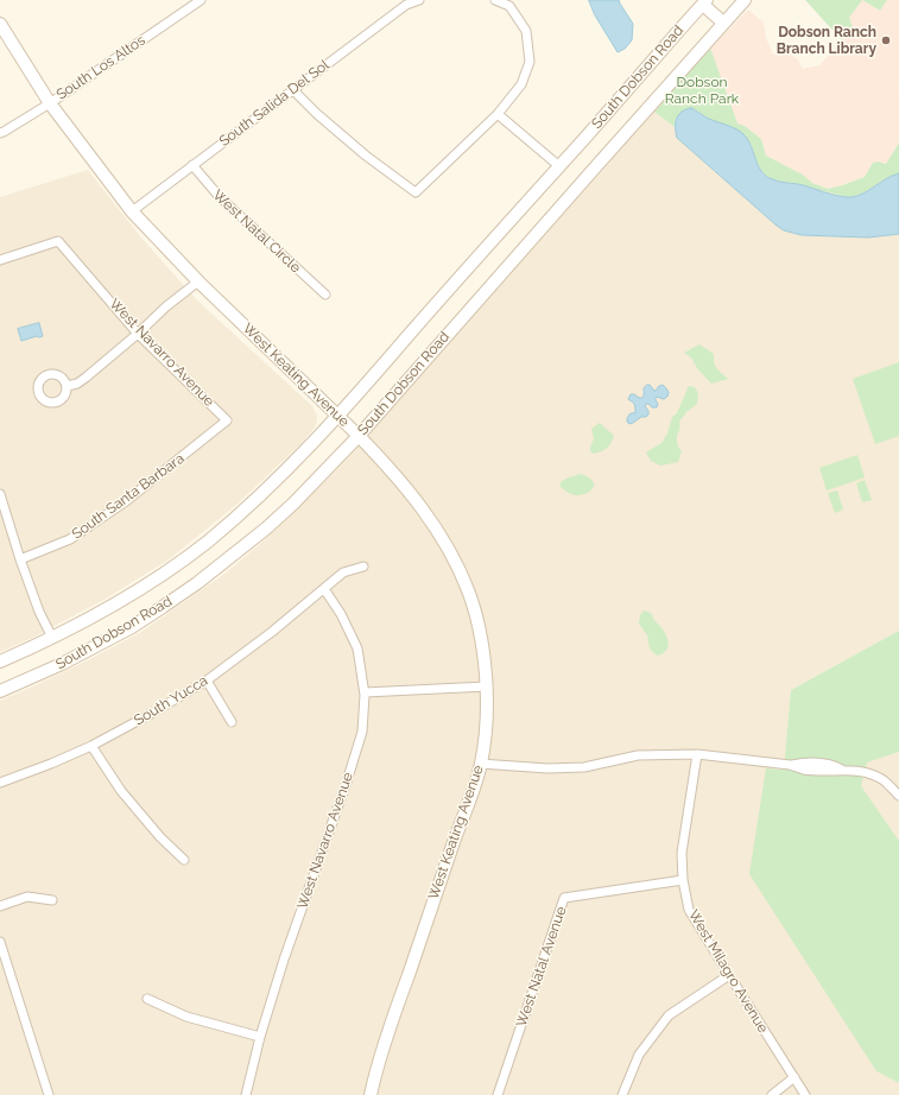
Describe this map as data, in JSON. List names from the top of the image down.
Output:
{
  "streets": {
    "main road": ["South Dobson Road", "West Keating Avenue"],
    "street": [
      "South Los Altos",
      "South Salida Del Sol",
      "West Natal Circle",
      "West Navarro Avenue",
      "South Santa Barbara",
      "South Yucca",
      "West Natal Avenue",
      "West Milagro Avenue"
    ]
  },
  "crossings": [
    ["South Los Altos", "West Keating Avenue"],
    ["South Dobson Road", "West Keating Avenue"],
    ["South Salida Del Sol", "West Natal Circle"],
    ["South Salida Del Sol", "West Keating Avenue"],
    ["West Navarro Avenue", "South Santa Barbara"],
    ["West Navarro Avenue", "South Yucca"],
    ["West Natal Avenue", "West Milagro Avenue"]
  ],
  "parks": ["Dobson Ranch Park"],
  "places": ["Dobson Ranch Branch Library"]
}
